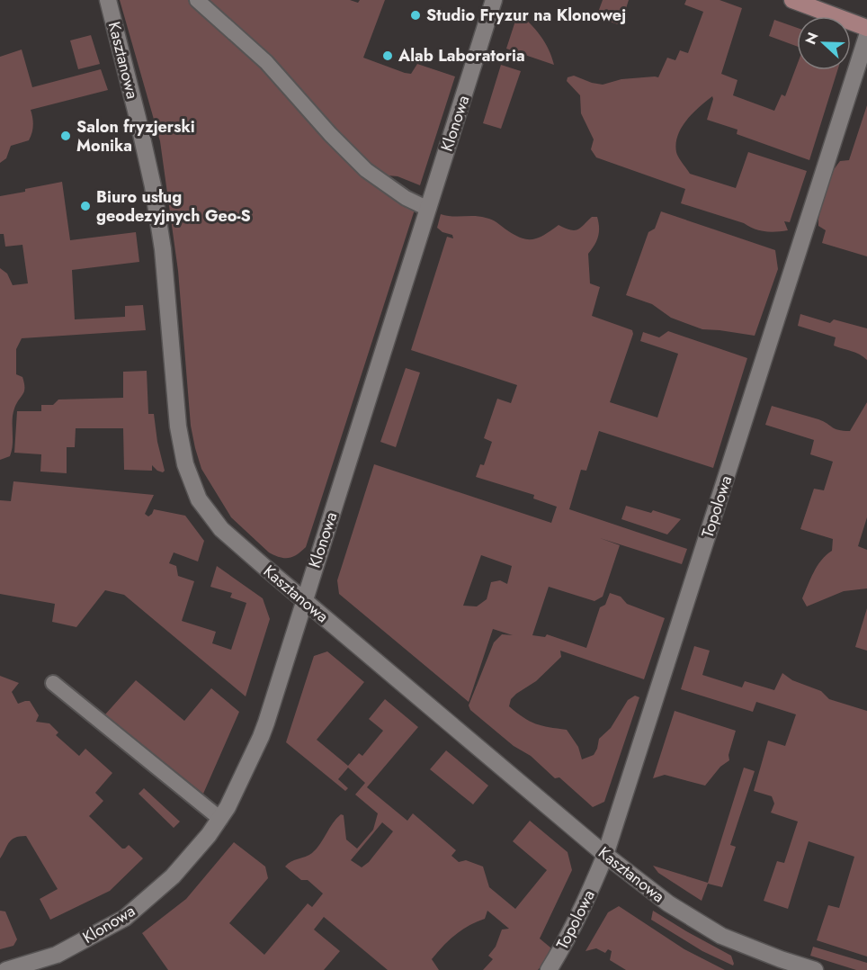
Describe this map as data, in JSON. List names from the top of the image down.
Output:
{
  "streets": {
    "street": ["Kasztanowa", "Klonowa", "Topolowa"]
  },
  "crossings": [
    ["Kasztanowa", "Klonowa"],
    ["Kasztanowa", "Topolowa"]
  ],
  "places": [
    "Studio Fryzur na Klonowej",
    "Alab Laboratoria",
    "Salon fryzjerski Monika",
    "Biuro usług geodezyjnych Geo-S"
  ],
  "north": "left"
}
